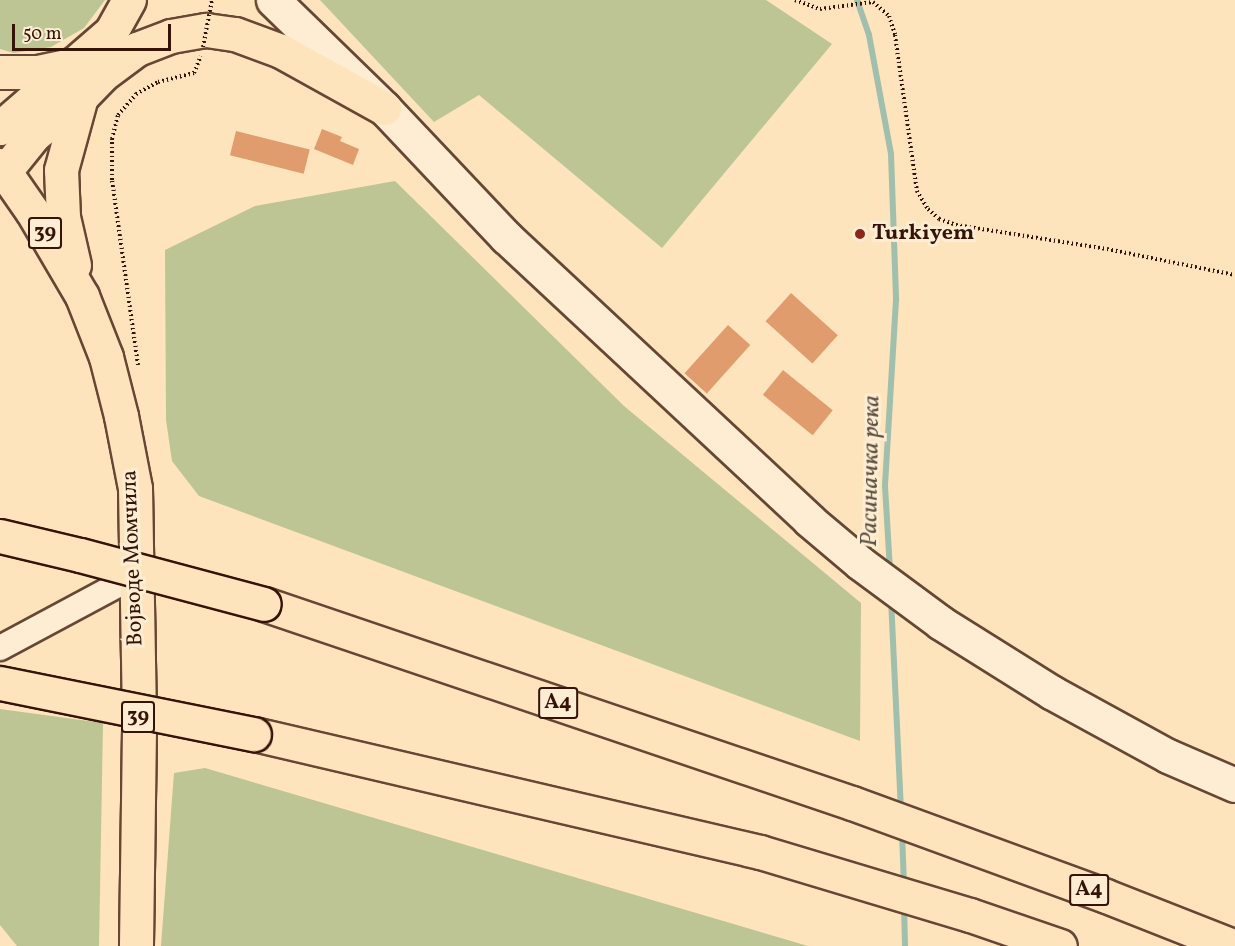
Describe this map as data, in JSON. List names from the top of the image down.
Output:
{
  "streets": {
    "main road": ["39", "Војводе Момчила", "A4"]
  },
  "water": ["Расиначка река"],
  "places": ["Turkiyem"],
  "scale_bar": "50 m"
}
